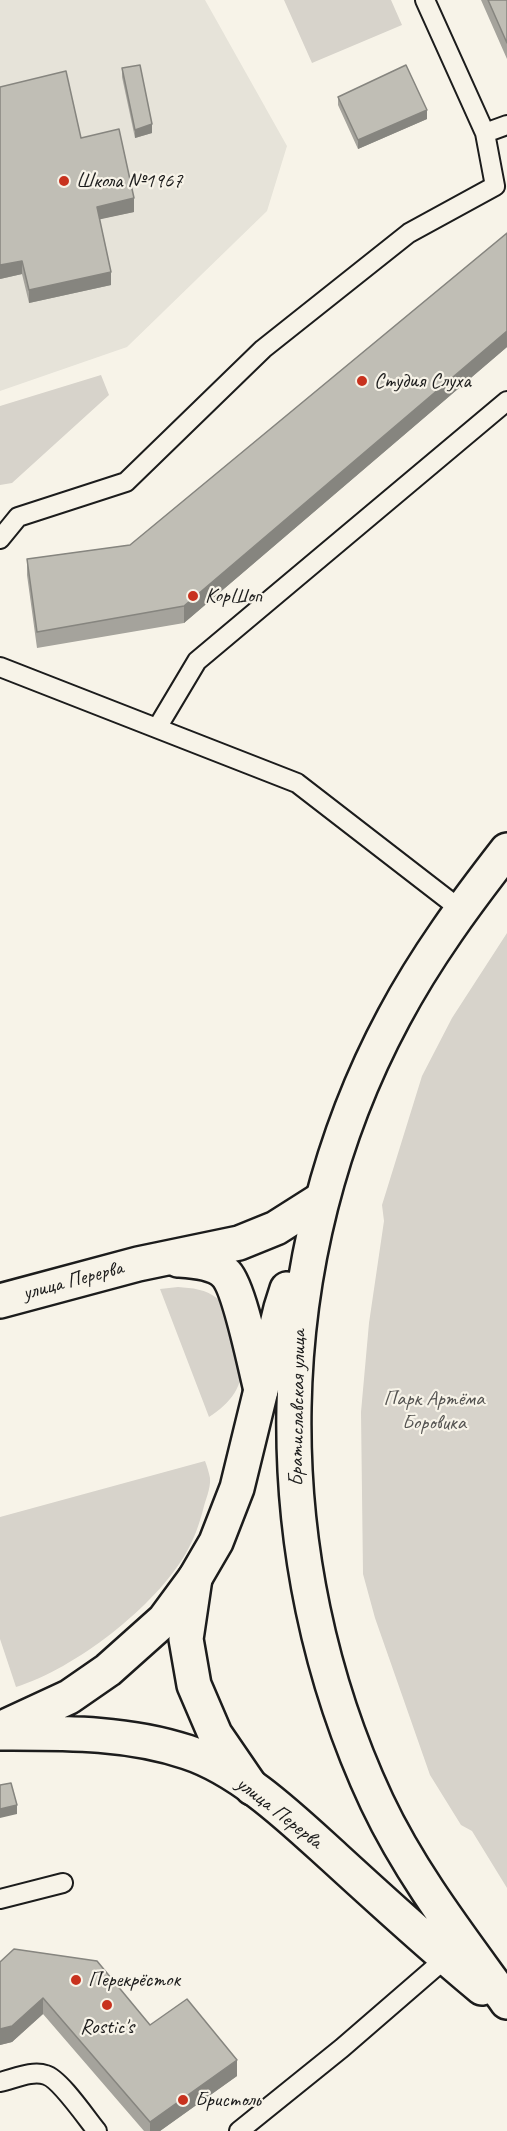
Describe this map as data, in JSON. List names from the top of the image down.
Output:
{
  "streets": {
    "main road": ["улица Перерва", "Братиславская улица"]
  },
  "crossings": [
    ["улица Перерва", "Братиславская улица"]
  ],
  "parks": ["Парк Артёма Боровика"],
  "places": [
    "Школа №1967",
    "Студия Слуха",
    "КорШоп",
    "Перекрёсток",
    "Rostic's",
    "Бристоль"
  ]
}
